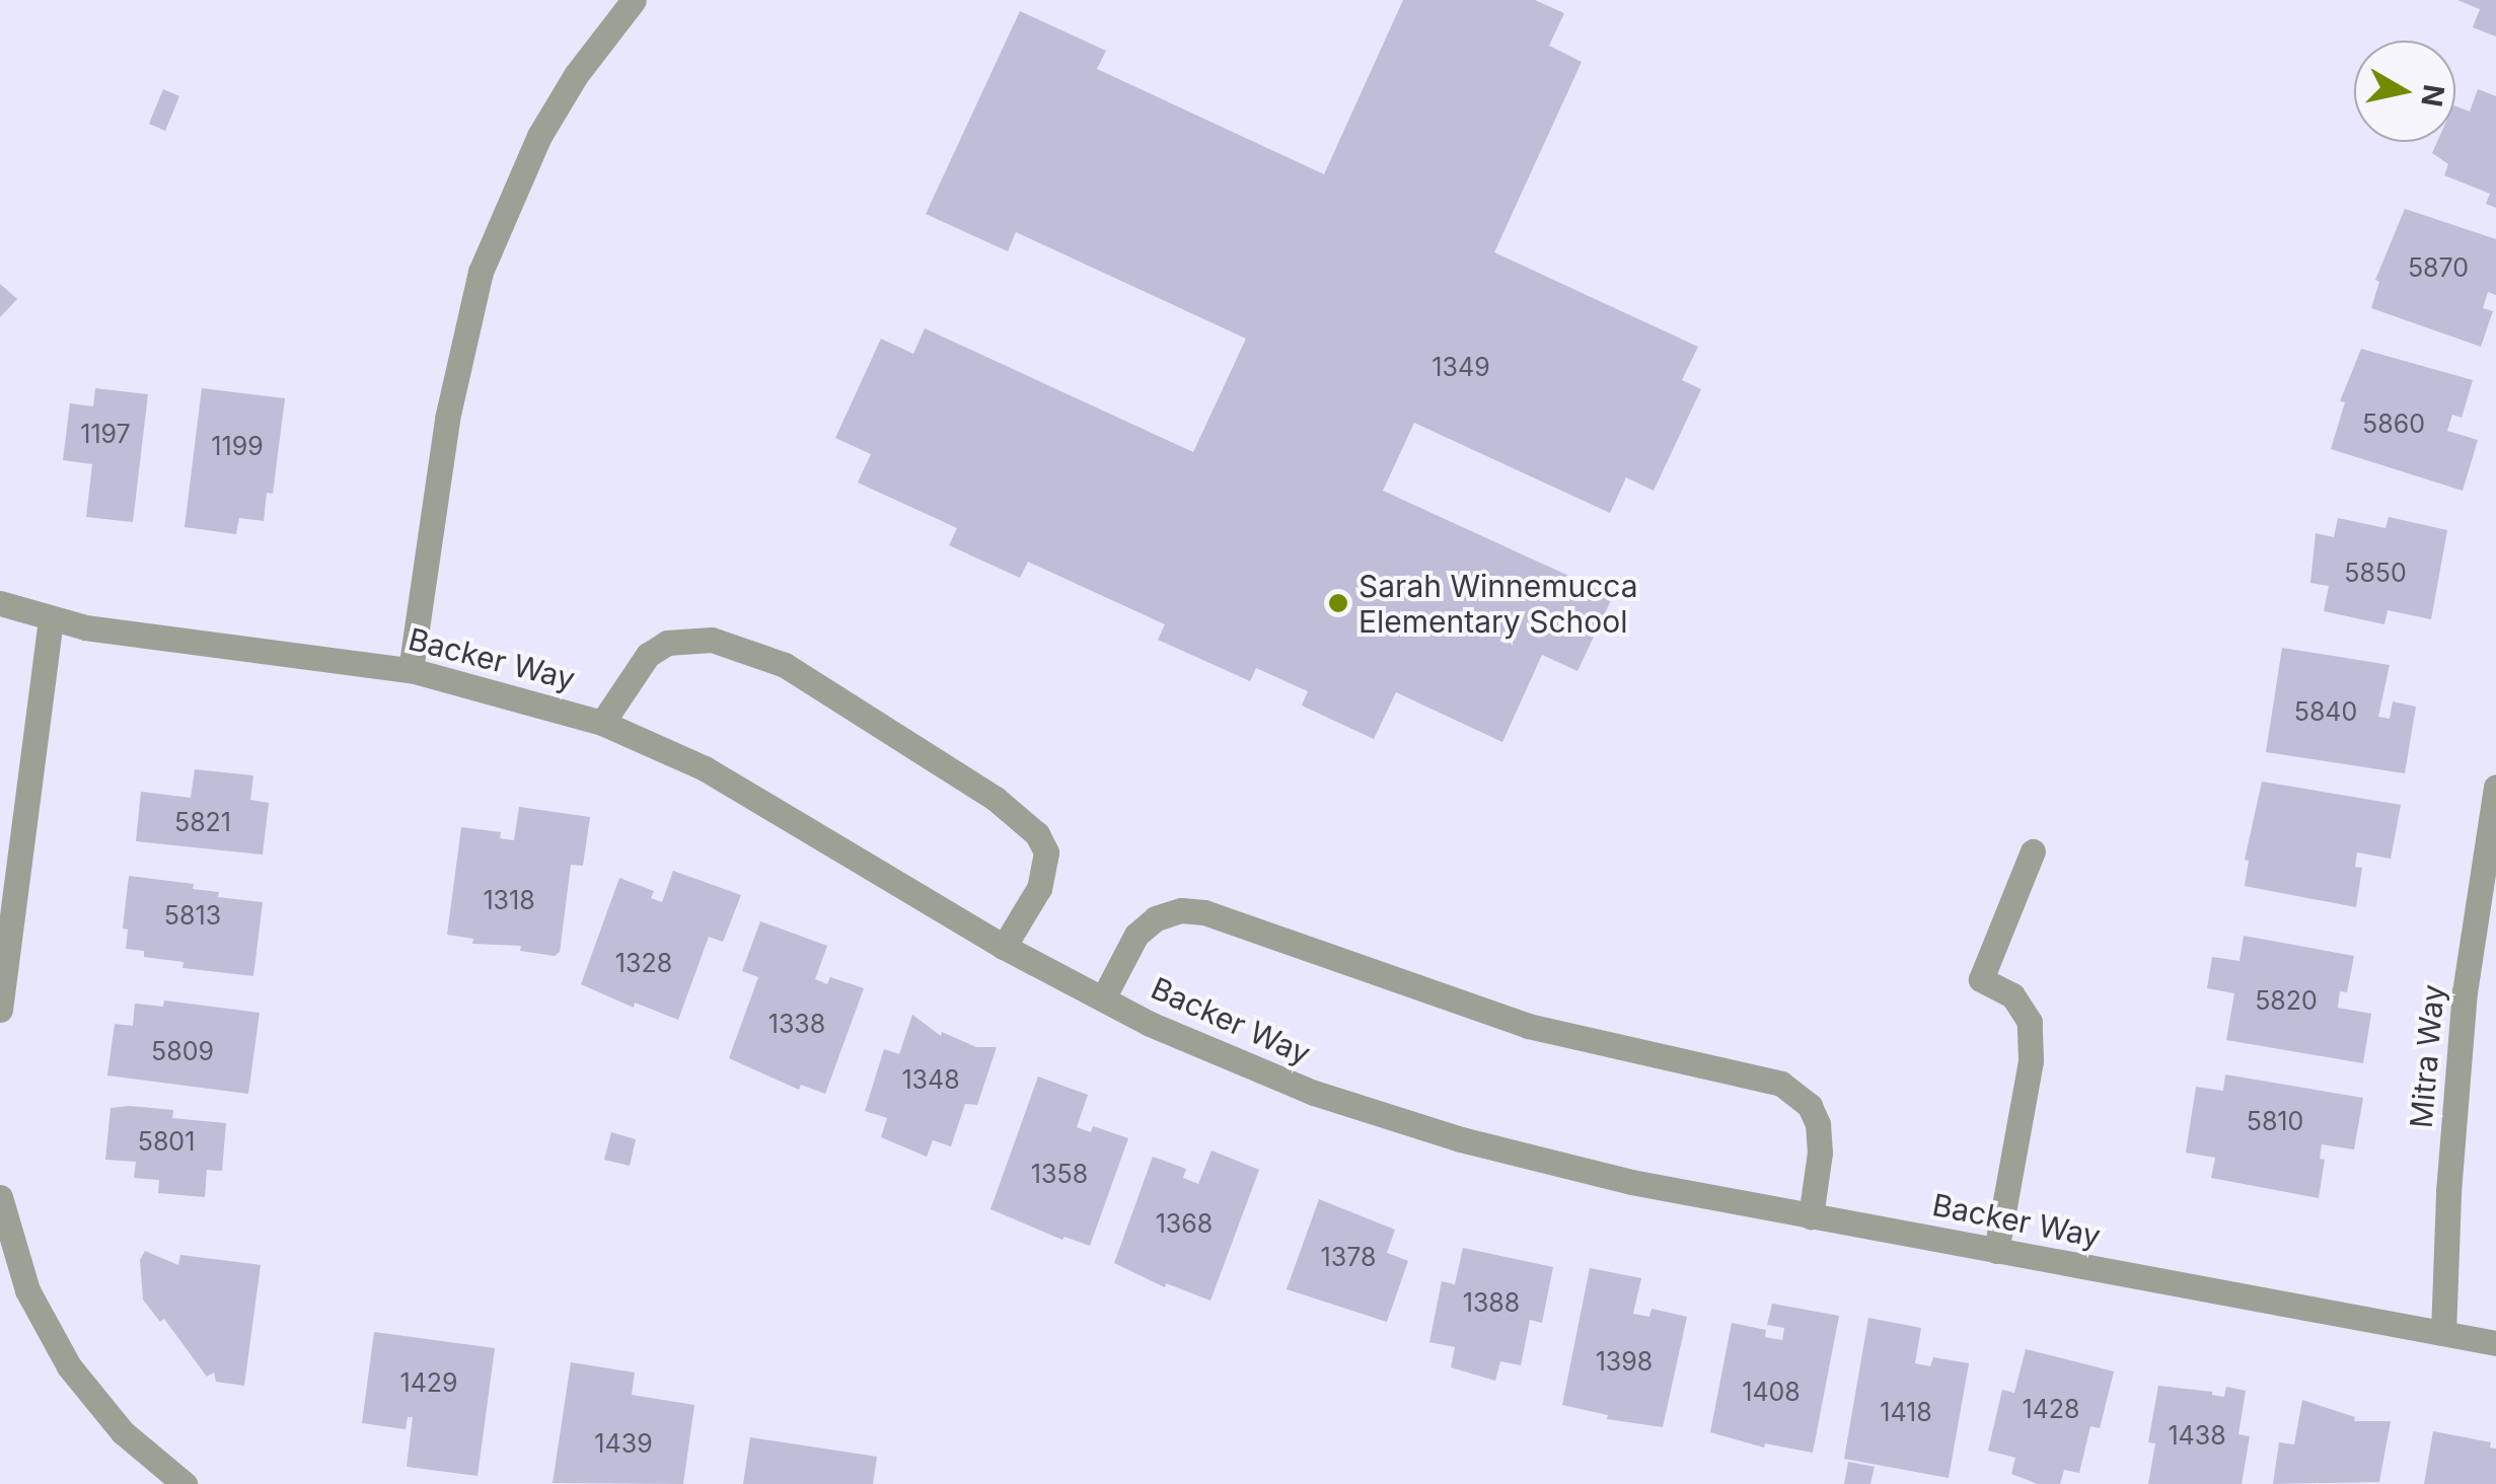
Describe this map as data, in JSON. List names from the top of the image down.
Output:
{
  "streets": {
    "street": ["Backer Way", "Mitra Way"]
  },
  "crossings": [
    ["Backer Way", "Mitra Way"]
  ],
  "places": ["Sarah Winnemucca Elementary School"],
  "house_numbers": [
    "5870",
    "1349",
    "5860",
    "1197",
    "1199",
    "5850",
    "5840",
    "5821",
    "1318",
    "5813",
    "1328",
    "5820",
    "1338",
    "5809",
    "1348",
    "5810",
    "5801",
    "1358",
    "1368",
    "1378",
    "1388",
    "1398",
    "1429",
    "1408",
    "1428",
    "1418",
    "1438",
    "1439"
  ],
  "north": "right"
}
